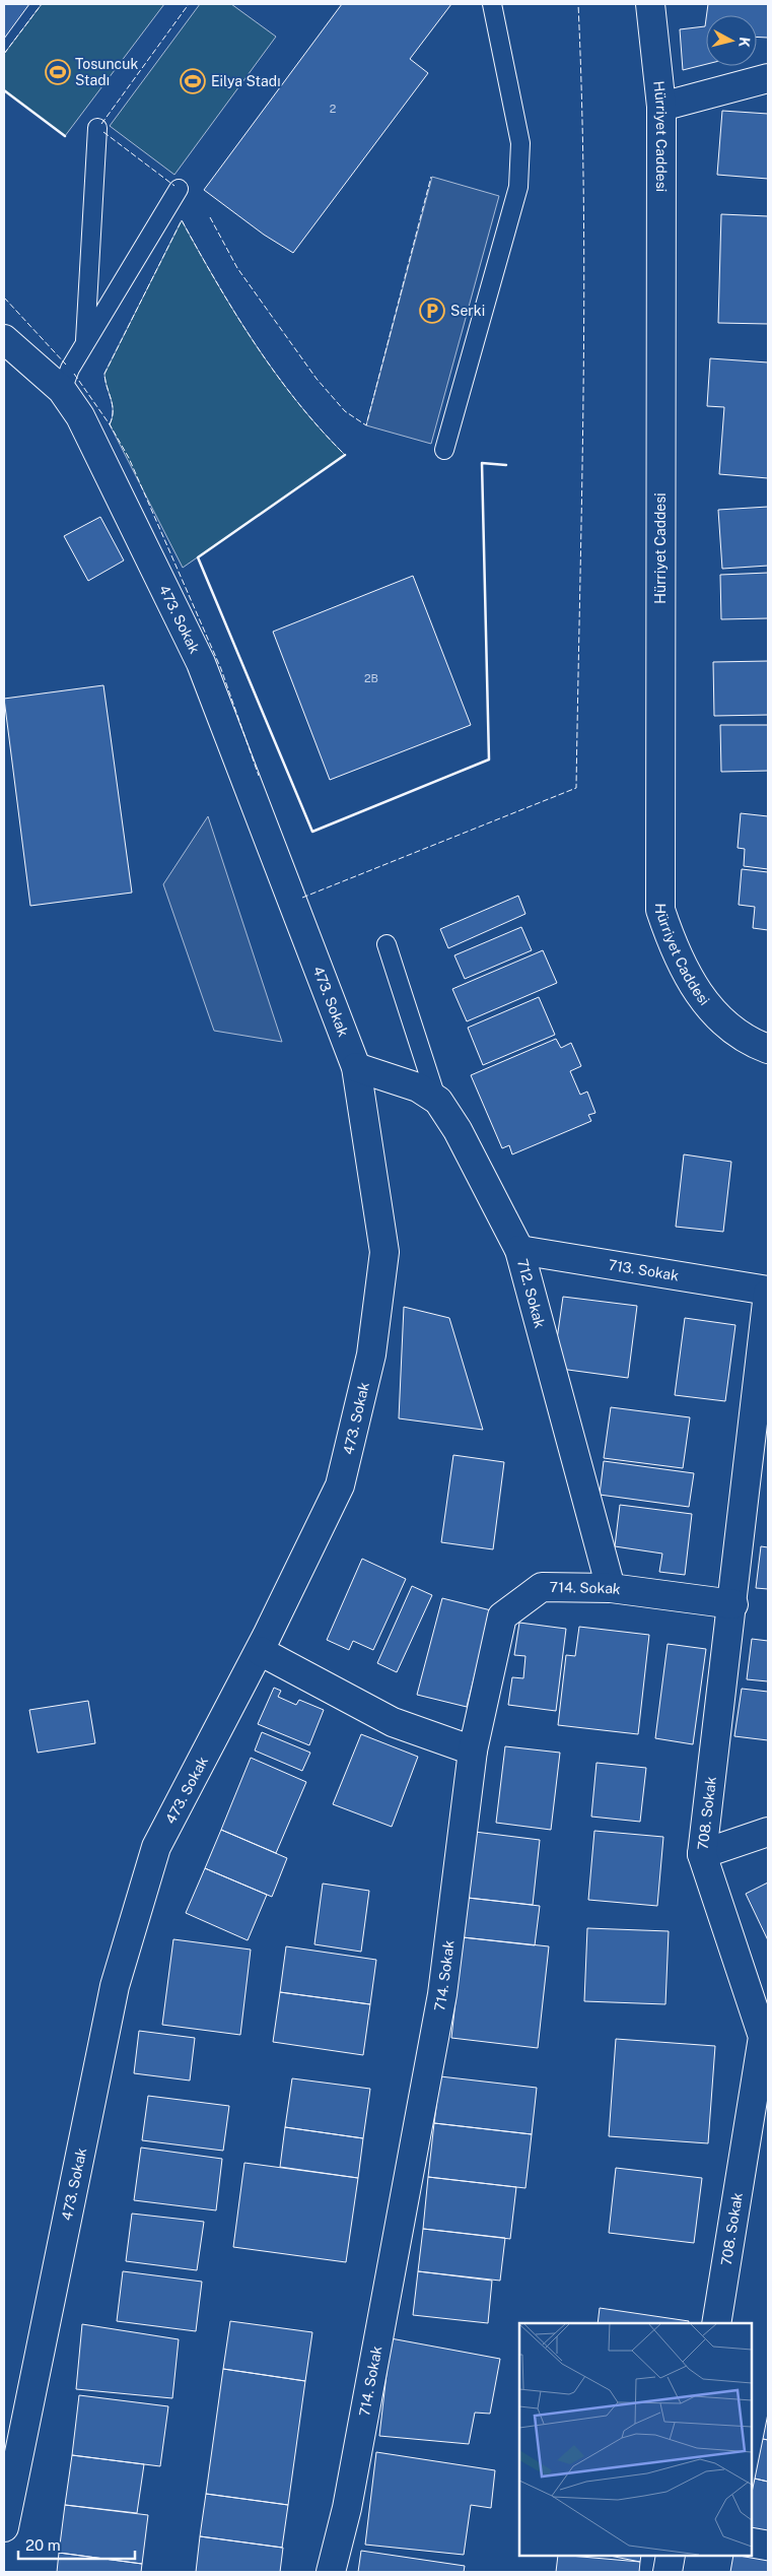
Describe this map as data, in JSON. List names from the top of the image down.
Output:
{
  "streets": {
    "street": [
      "Hürriyet Caddesi",
      "473. Sokak",
      "713. Sokak",
      "712. Sokak",
      "714. Sokak",
      "708. Sokak"
    ]
  },
  "crossings": [
    ["473. Sokak", "712. Sokak"],
    ["713. Sokak", "712. Sokak"],
    ["713. Sokak", "708. Sokak"],
    ["712. Sokak", "714. Sokak"],
    ["714. Sokak", "708. Sokak"]
  ],
  "places": {
    "sports": ["Tosuncuk Stadı", "Eilya Stadı"],
    "parking": ["Serki"]
  },
  "house_numbers": ["2", "2B"],
  "scale_bar": "20 m",
  "north": "right"
}
